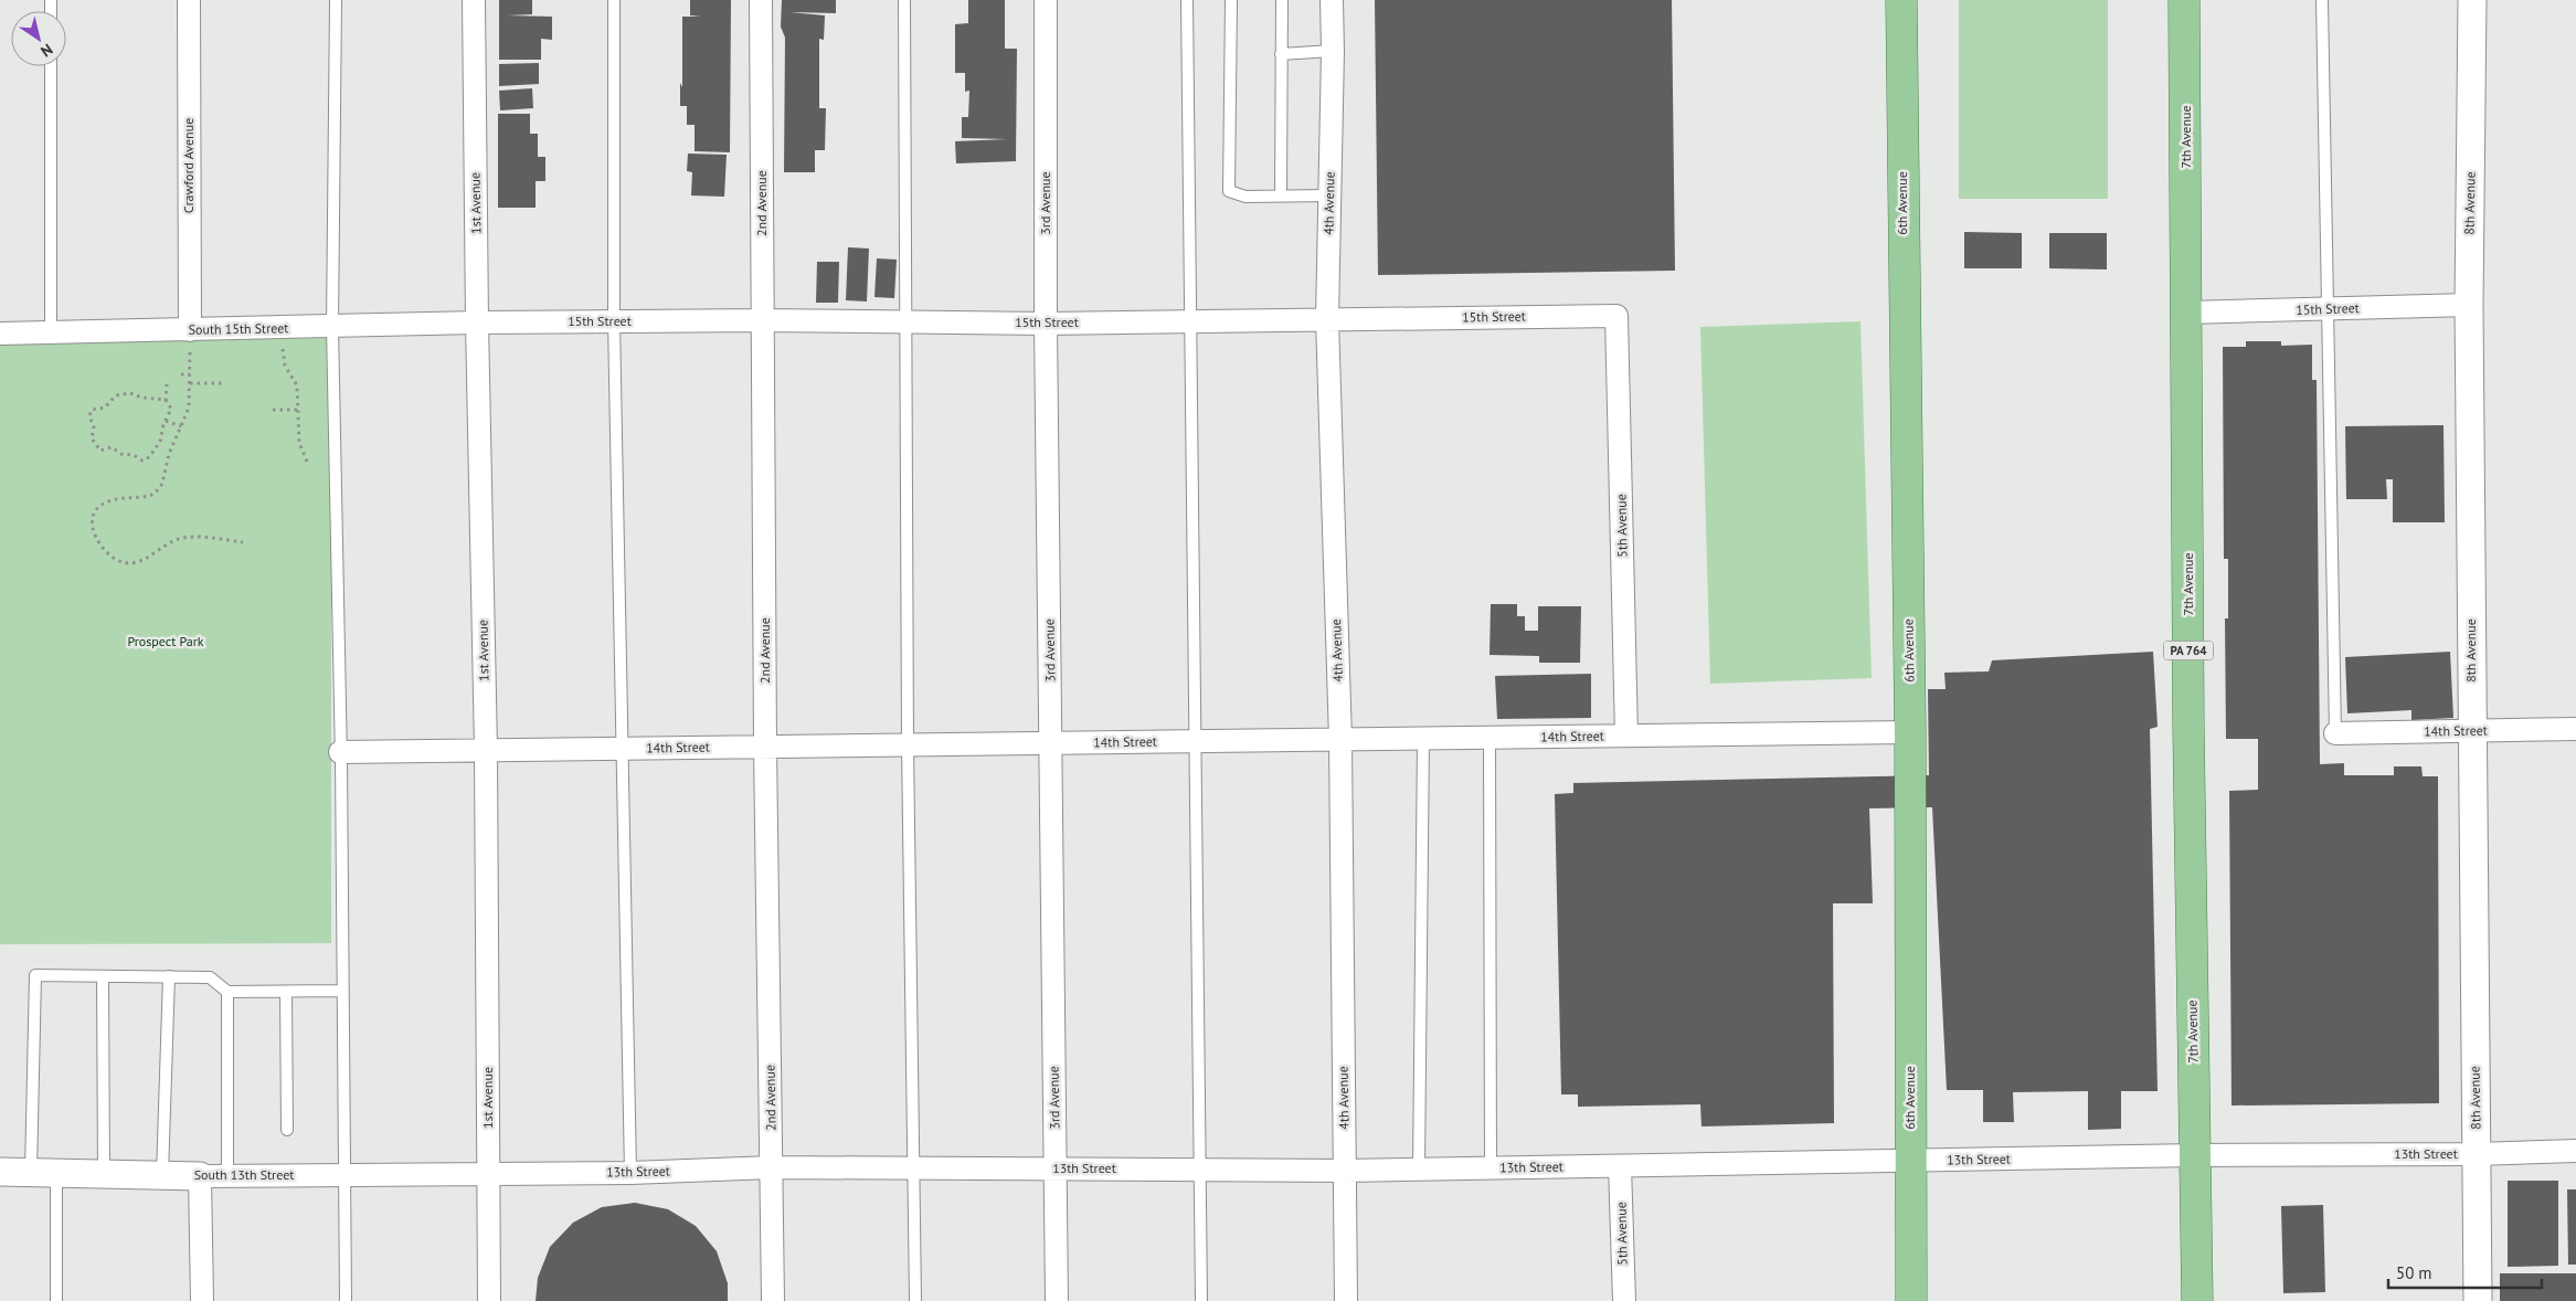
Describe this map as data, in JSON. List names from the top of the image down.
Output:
{
  "streets": {
    "main road": ["7th Avenue", "6th Avenue", "PA 764"],
    "street": [
      "Crawford Avenue",
      "1st Avenue",
      "2nd Avenue",
      "3rd Avenue",
      "4th Avenue",
      "8th Avenue",
      "15th Street",
      "South 15th Street",
      "5th Avenue",
      "14th Street",
      "13th Street",
      "South 13th Street"
    ]
  },
  "crossings": [
    ["7th Avenue", "15th Street"],
    ["7th Avenue", "13th Street"],
    ["Crawford Avenue", "South 15th Street"],
    ["1st Avenue", "15th Street"],
    ["1st Avenue", "South 15th Street"],
    ["1st Avenue", "14th Street"],
    ["1st Avenue", "13th Street"],
    ["1st Avenue", "South 13th Street"],
    ["2nd Avenue", "15th Street"],
    ["2nd Avenue", "14th Street"],
    ["2nd Avenue", "13th Street"],
    ["3rd Avenue", "15th Street"],
    ["3rd Avenue", "14th Street"],
    ["3rd Avenue", "13th Street"],
    ["4th Avenue", "15th Street"],
    ["4th Avenue", "14th Street"],
    ["4th Avenue", "13th Street"],
    ["6th Avenue", "14th Street"],
    ["6th Avenue", "13th Street"],
    ["8th Avenue", "15th Street"],
    ["8th Avenue", "14th Street"],
    ["8th Avenue", "13th Street"],
    ["15th Street", "South 15th Street"],
    ["15th Street", "5th Avenue"],
    ["5th Avenue", "14th Street"],
    ["5th Avenue", "13th Street"],
    ["13th Street", "South 13th Street"]
  ],
  "parks": ["Prospect Park"],
  "scale_bar": "50 m",
  "north": "bottom right"
}
